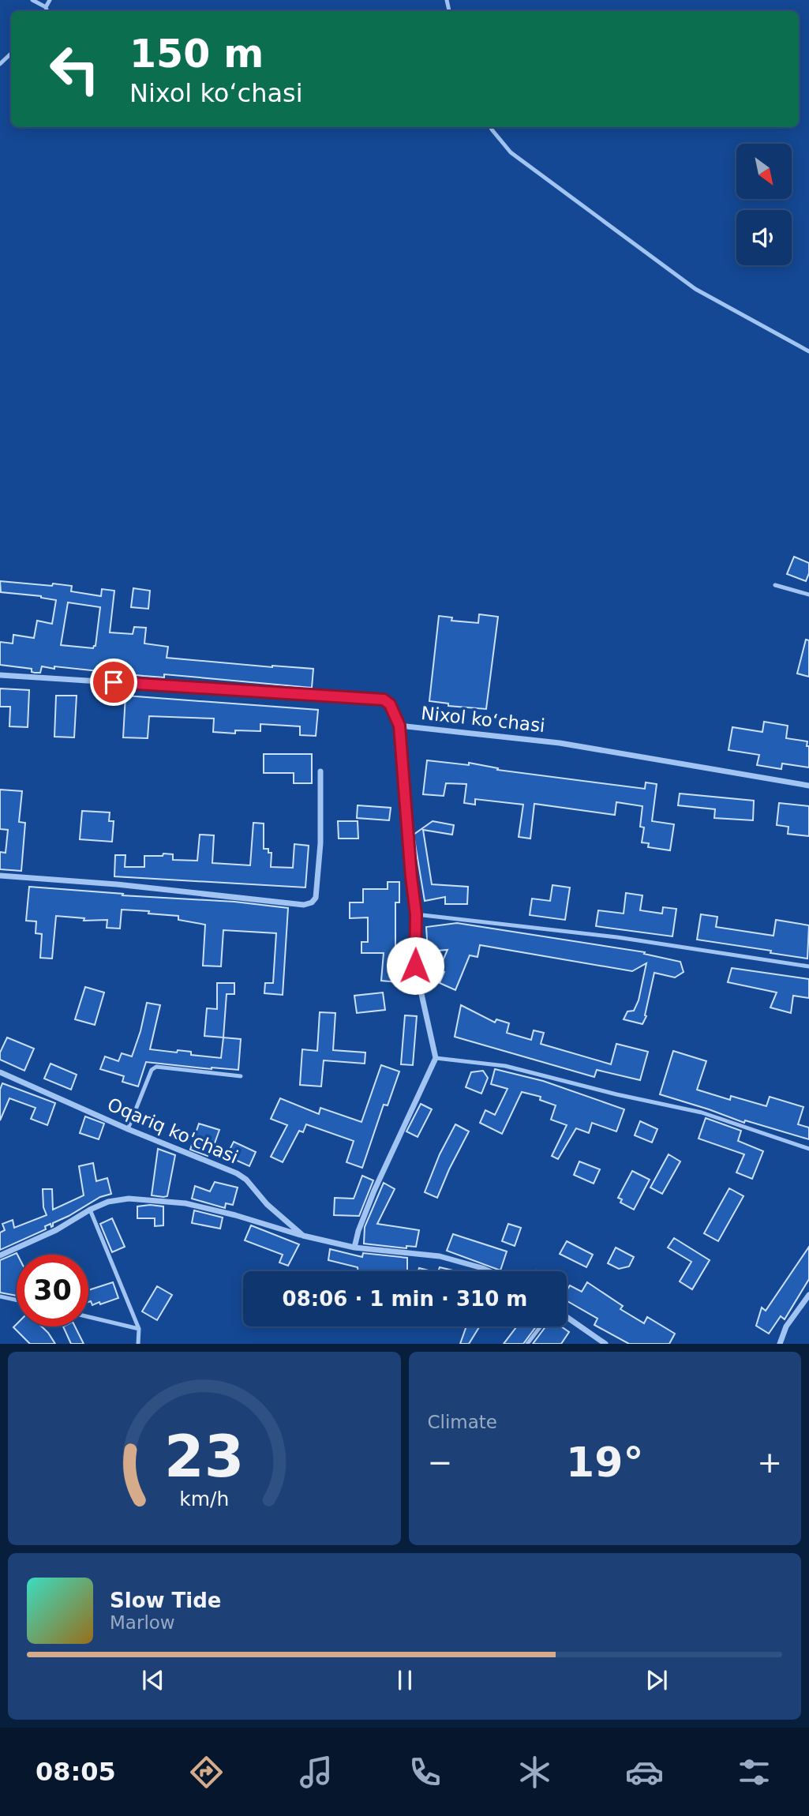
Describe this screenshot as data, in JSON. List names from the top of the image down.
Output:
{
  "streets": {
    "street": ["Nixol koʻchasi", "Oqariq ko'chasi"]
  },
  "north": "bottom right",
  "page": {
    "turn": ["150 m", "Nixol koʻchasi"],
    "limit": "30",
    "trip": "08:06 · 1 min · 310 m",
    "tile": "Climate",
    "heat": ["−", "19°", "+"],
    "song": ["Slow Tide", "Marlow"],
    "tabs": "08:05",
    "gauge": ["23", "km/h"]
  }
}
